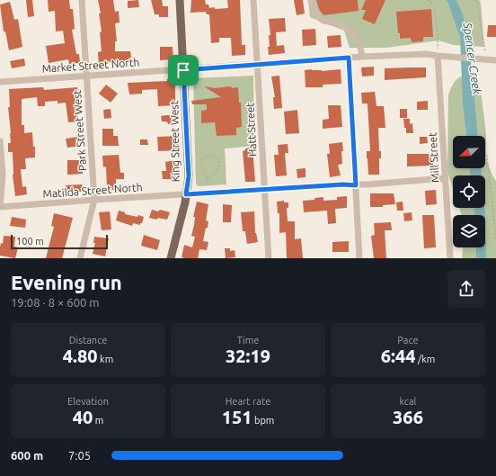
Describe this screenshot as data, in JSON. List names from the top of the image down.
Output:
{
  "streets": {
    "main road": ["King Street West"],
    "street": [
      "Market Street North",
      "Hatt Street",
      "Park Street West",
      "Mill Street",
      "Matilda Street North"
    ]
  },
  "crossings": [
    ["Market Street North", "Hatt Street"],
    ["Market Street North", "Park Street West"],
    ["Market Street North", "King Street West"],
    ["Market Street North", "Mill Street"],
    ["Hatt Street", "Matilda Street North"],
    ["Park Street West", "Matilda Street North"],
    ["King Street West", "Matilda Street North"],
    ["Mill Street", "Matilda Street North"]
  ],
  "water": ["Spencer Creek"],
  "scale_bar": "100 m",
  "north": "bottom left",
  "page": {
    "scale": "100 m",
    "heading": ["Evening run", "19:08 · 8 × 600 m"],
    "stats": [
      ["Distance", "4.80 km"],
      ["Time", "32:19"],
      ["Pace", "6:44 /km"],
      ["Elevation", "40 m"],
      ["Heart rate", "151 bpm"],
      ["kcal", "366"]
    ],
    "list": [
      {
        "name": "600 m",
        "note": "7:05"
      }
    ]
  }
}
